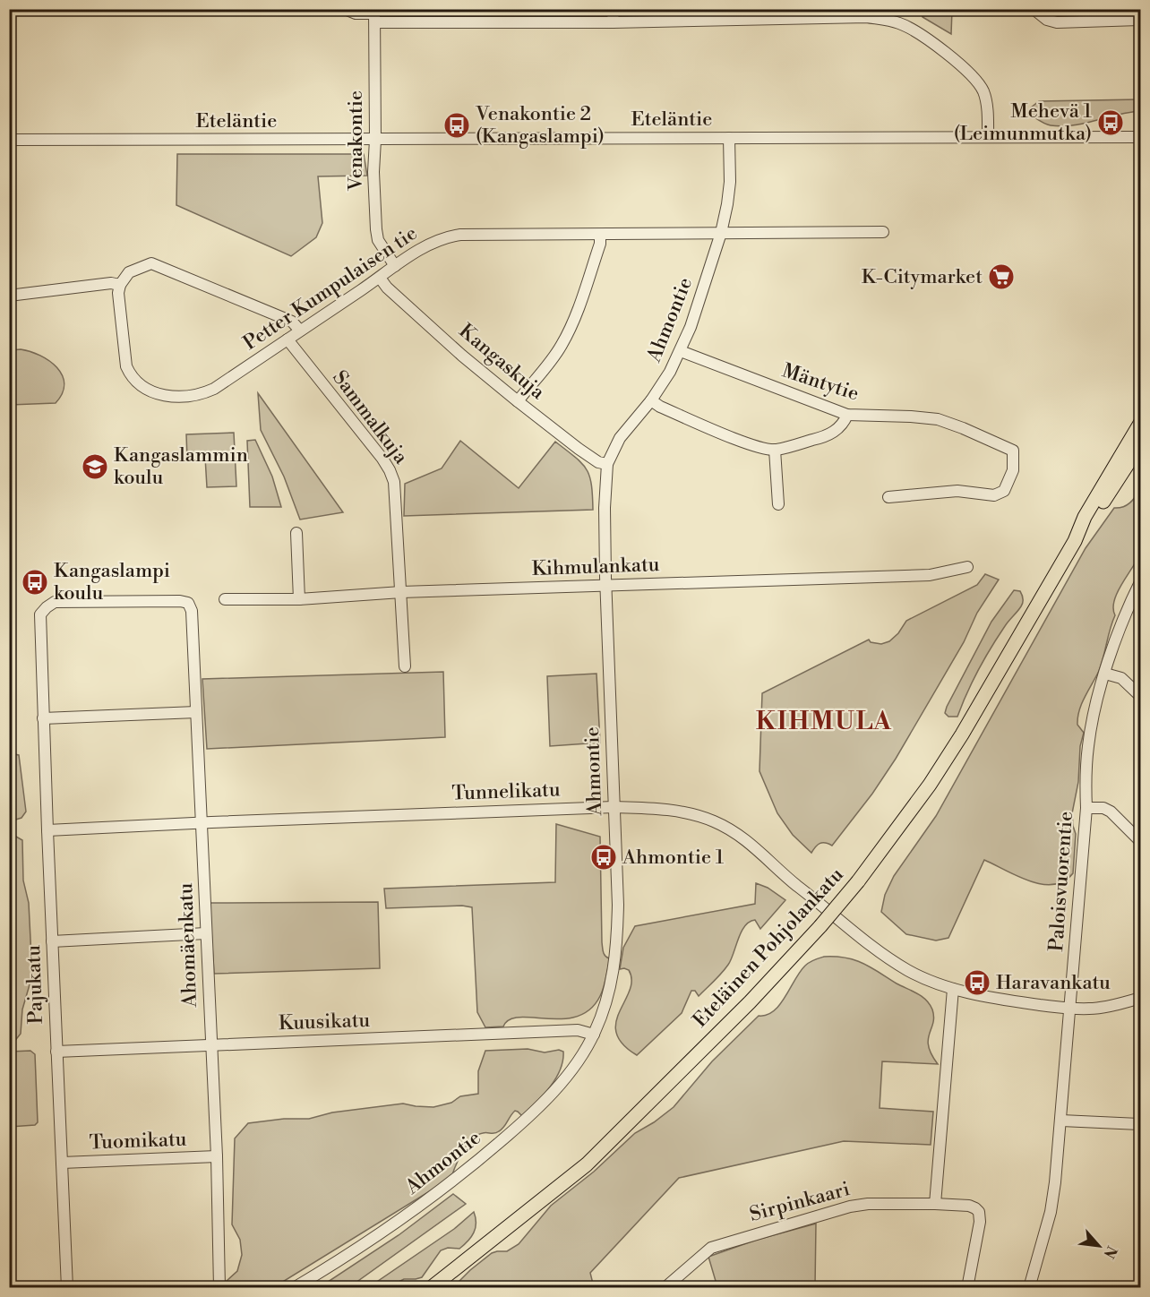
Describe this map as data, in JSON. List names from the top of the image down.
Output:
{
  "streets": {
    "main road": ["Eteläinen Pohjolankatu"],
    "street": [
      "Eteläntie",
      "Venakontie",
      "Petter Kumpulaisen tie",
      "Ahmontie",
      "Kangaskuja",
      "Mäntytie",
      "Sammalkuja",
      "Kihmulankatu",
      "Tunnelikatu",
      "Paloisvuorentie",
      "Ahomäenkatu",
      "Pajukatu",
      "Kuusikatu",
      "Tuomikatu",
      "Sirpinkaari"
    ]
  },
  "crossings": [
    ["Eteläntie", "Venakontie"],
    ["Eteläntie", "Ahmontie"],
    ["Venakontie", "Petter Kumpulaisen tie"],
    ["Petter Kumpulaisen tie", "Ahmontie"],
    ["Petter Kumpulaisen tie", "Kangaskuja"],
    ["Petter Kumpulaisen tie", "Sammalkuja"],
    ["Ahmontie", "Kangaskuja"],
    ["Ahmontie", "Mäntytie"],
    ["Ahmontie", "Kihmulankatu"],
    ["Ahmontie", "Tunnelikatu"],
    ["Ahmontie", "Kuusikatu"],
    ["Sammalkuja", "Kihmulankatu"],
    ["Tunnelikatu", "Paloisvuorentie"],
    ["Tunnelikatu", "Ahomäenkatu"],
    ["Tunnelikatu", "Pajukatu"],
    ["Ahomäenkatu", "Pajukatu"],
    ["Ahomäenkatu", "Kuusikatu"],
    ["Ahomäenkatu", "Tuomikatu"],
    ["Pajukatu", "Kuusikatu"],
    ["Pajukatu", "Tuomikatu"]
  ],
  "districts": ["KIHMULA"],
  "places": {
    "bus stop": [
      "Mehevä 1 (Leimunmutka)",
      "Venakontie 2 (Kangaslampi)",
      "Kangaslampi koulu",
      "Ahmontie 1",
      "Haravankatu"
    ],
    "supermarket": ["K-Citymarket"],
    "school or university": ["Kangaslammin koulu"]
  },
  "north": "bottom right"
}
